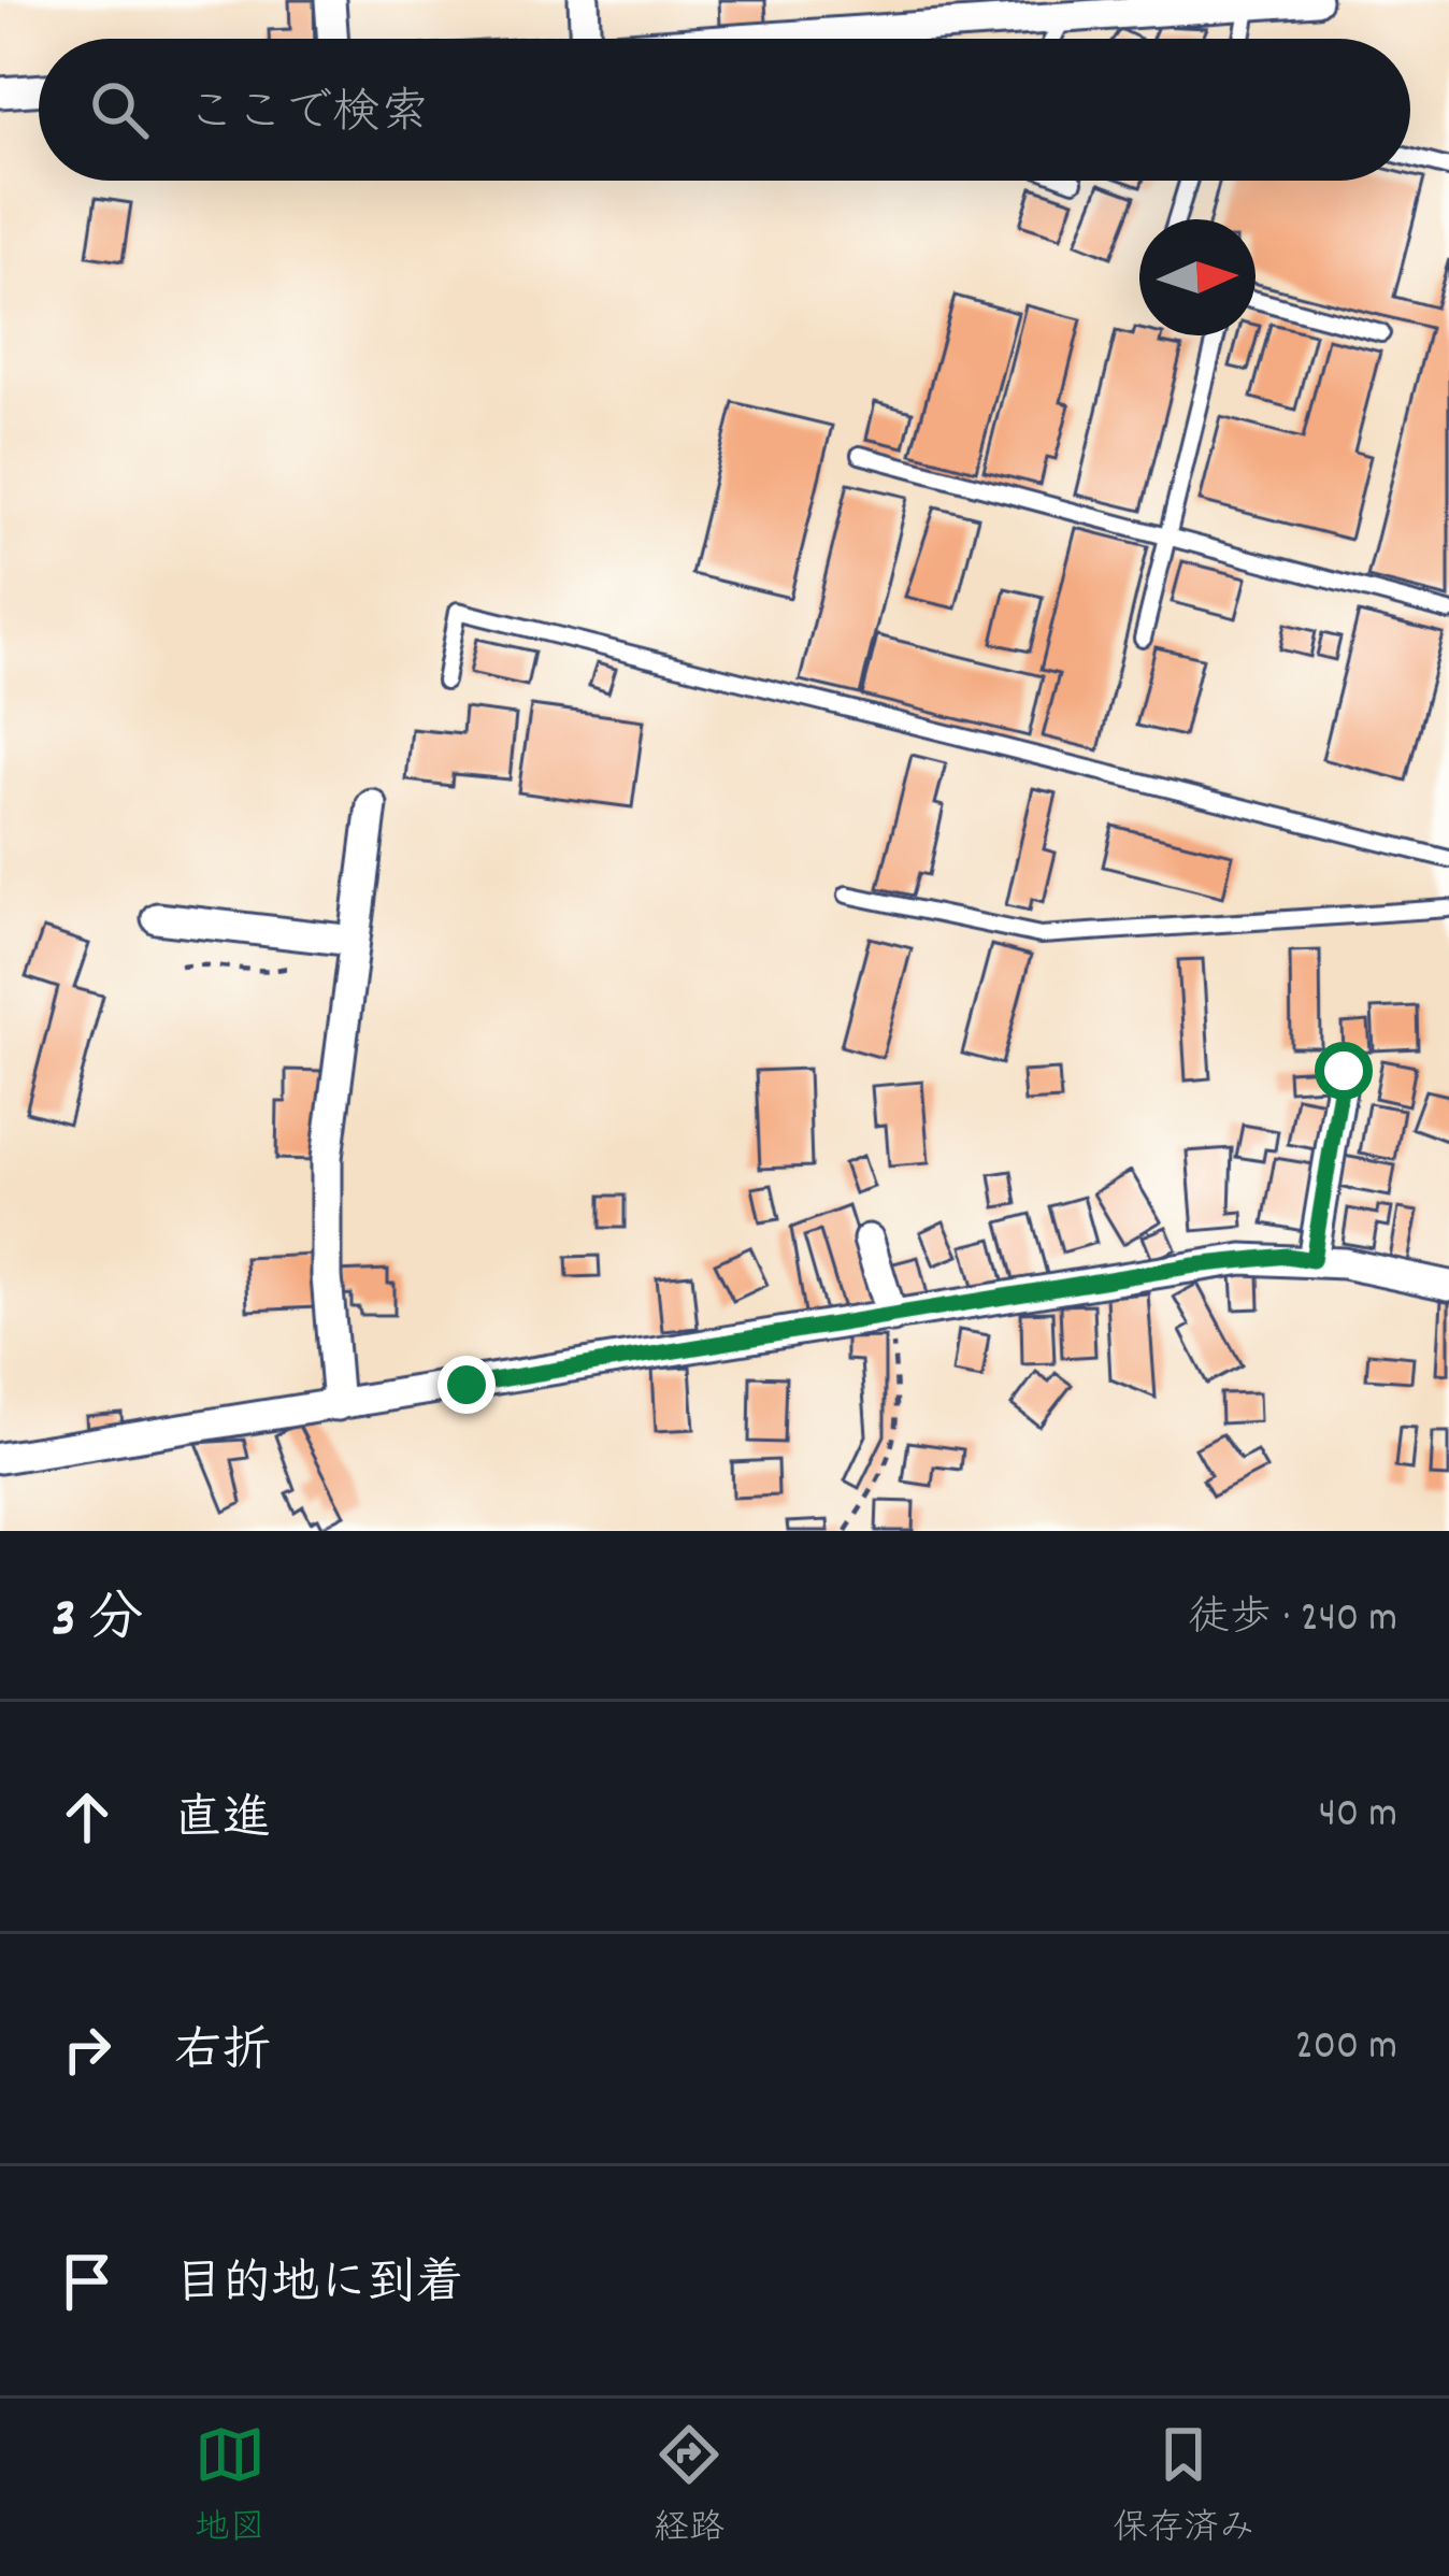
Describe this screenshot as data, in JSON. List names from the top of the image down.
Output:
{
  "north": "right",
  "page": {
    "search": "ここで検索",
    "heading": ["3 分", "徒歩 · 240 m"],
    "list": [
      ["直進", "40 m"],
      ["右折", "200 m"],
      "目的地に到着"
    ],
    "nav": ["地図", "経路", "保存済み"]
  }
}
